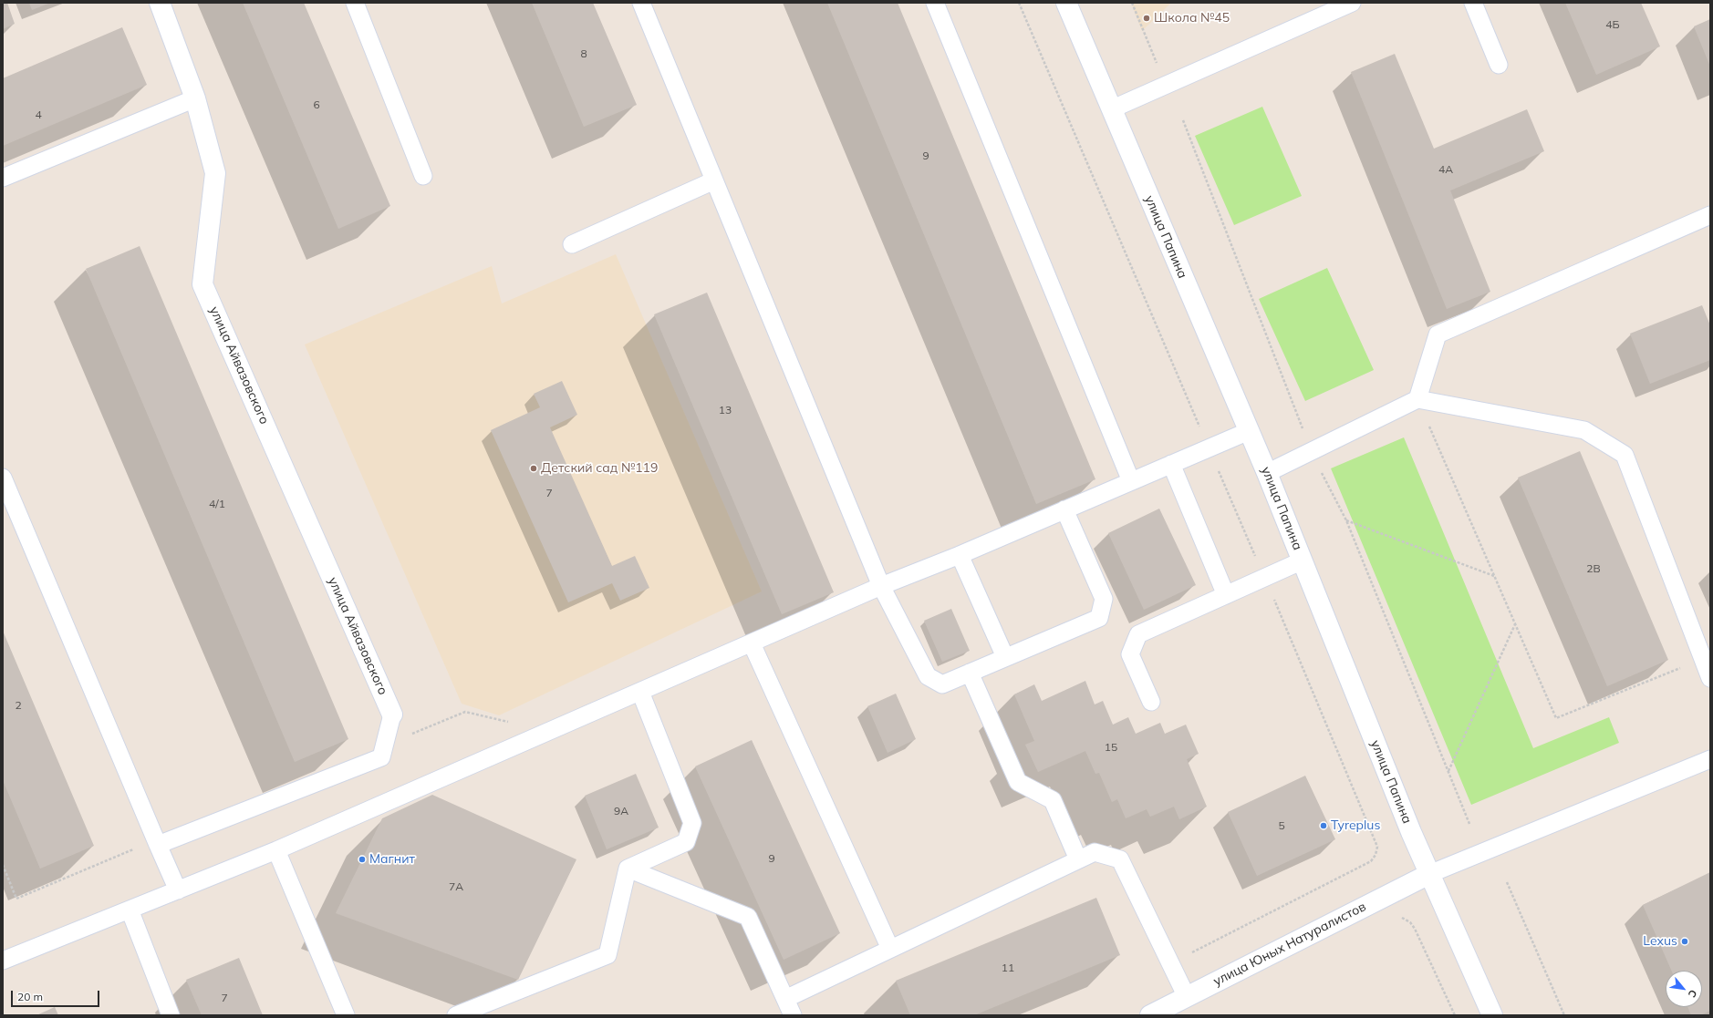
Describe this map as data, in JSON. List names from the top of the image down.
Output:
{
  "streets": {
    "street": ["улица Папина", "улица Айвазовского", "улица Юных Натуралистов"]
  },
  "crossings": [
    ["улица Папина", "улица Юных Натуралистов"]
  ],
  "places": [
    "Школа №45",
    "Детский сад №119",
    "Tyreplus",
    "Магнит",
    "Lexus"
  ],
  "house_numbers": [
    "4Б",
    "8",
    "6",
    "4",
    "9",
    "4А",
    "13",
    "7",
    "4/1",
    "2В",
    "2",
    "15",
    "9А",
    "5",
    "9",
    "7А",
    "11",
    "7"
  ],
  "scale_bar": "20 m",
  "north": "bottom right"
}
